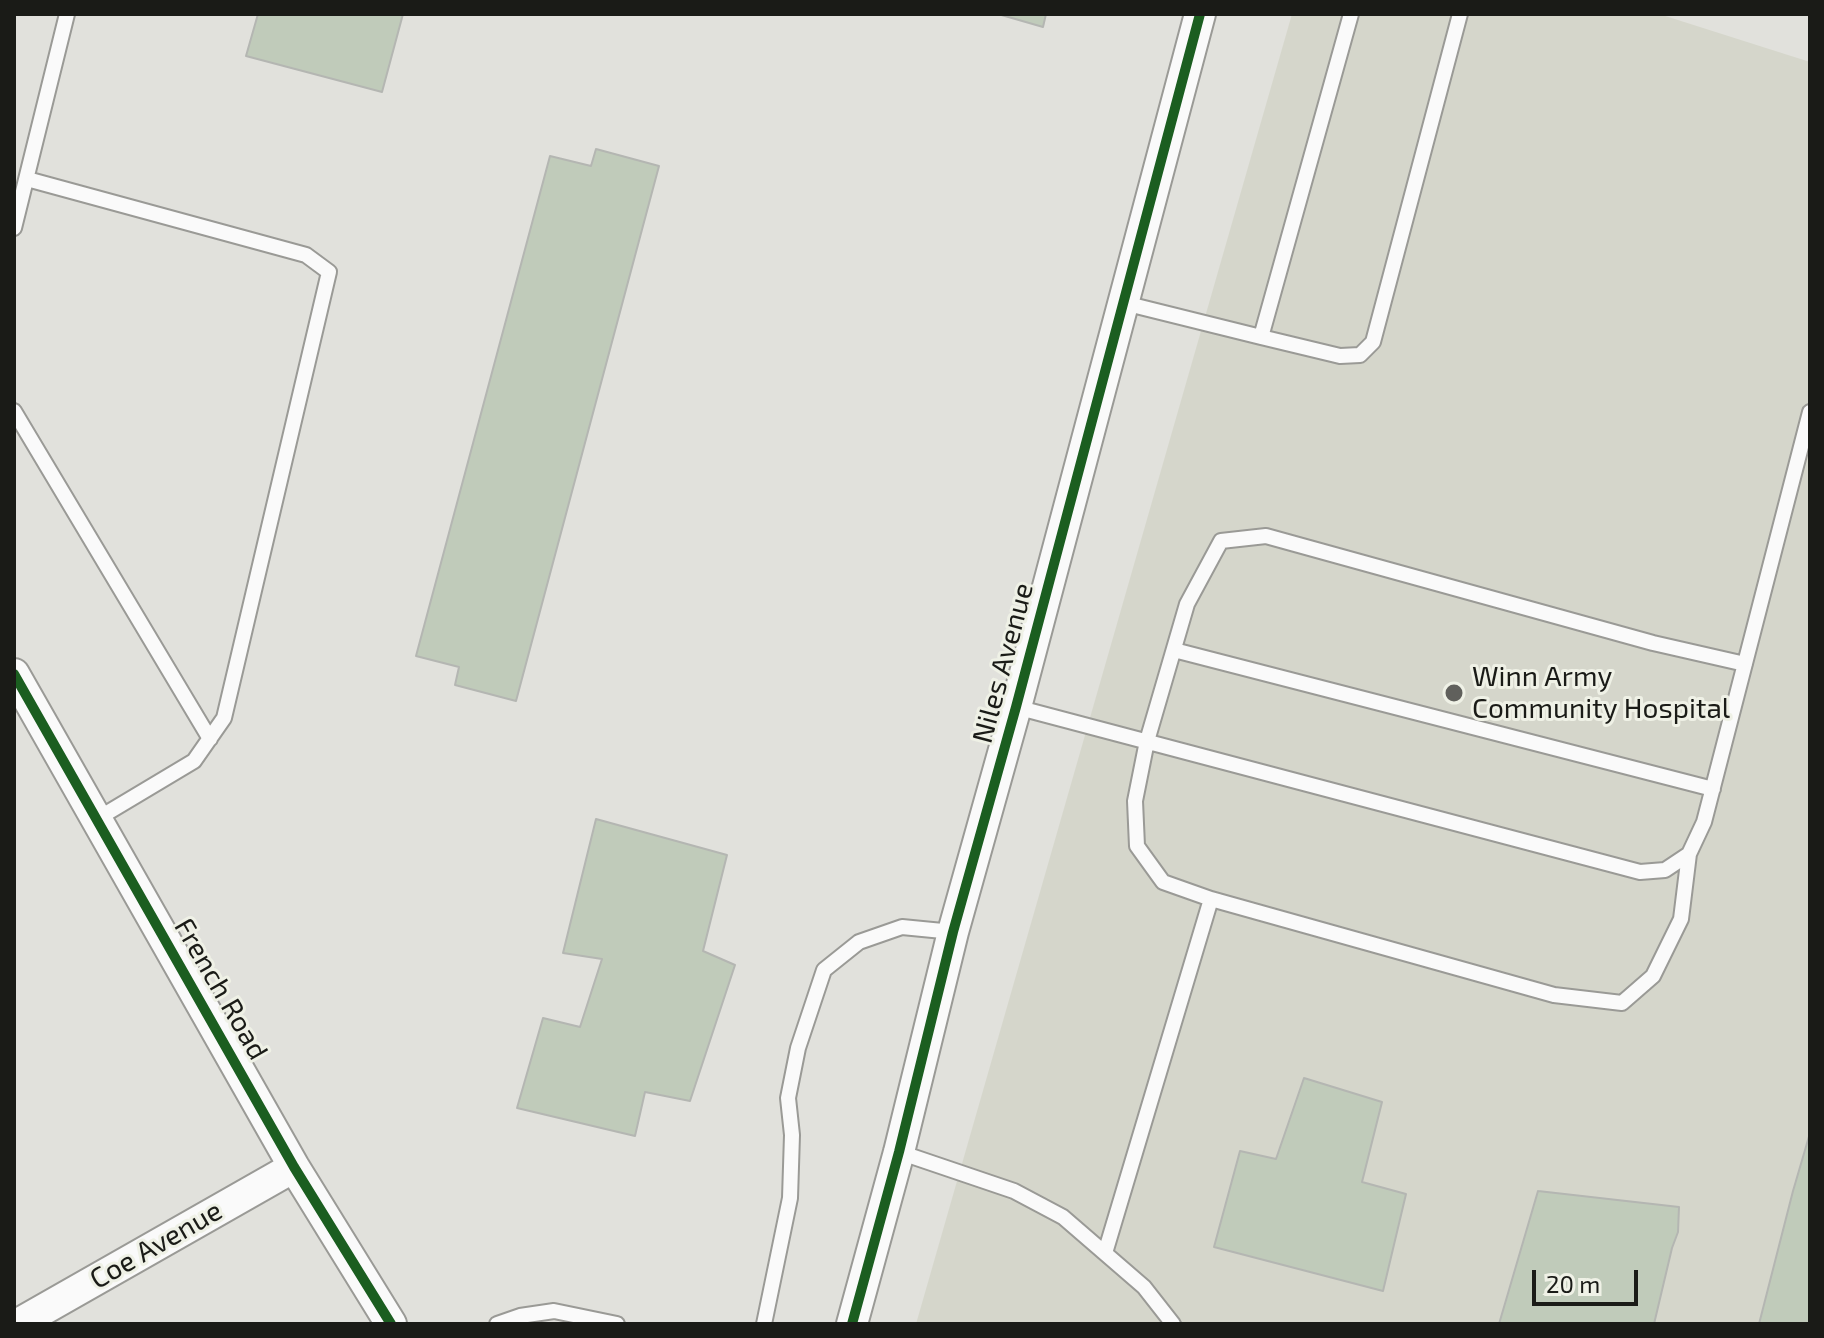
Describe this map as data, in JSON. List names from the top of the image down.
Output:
{
  "streets": {
    "street": ["Niles Avenue", "French Road", "Coe Avenue"]
  },
  "crossings": [
    ["French Road", "Coe Avenue"]
  ],
  "places": ["Winn Army Community Hospital"],
  "scale_bar": "20 m"
}
